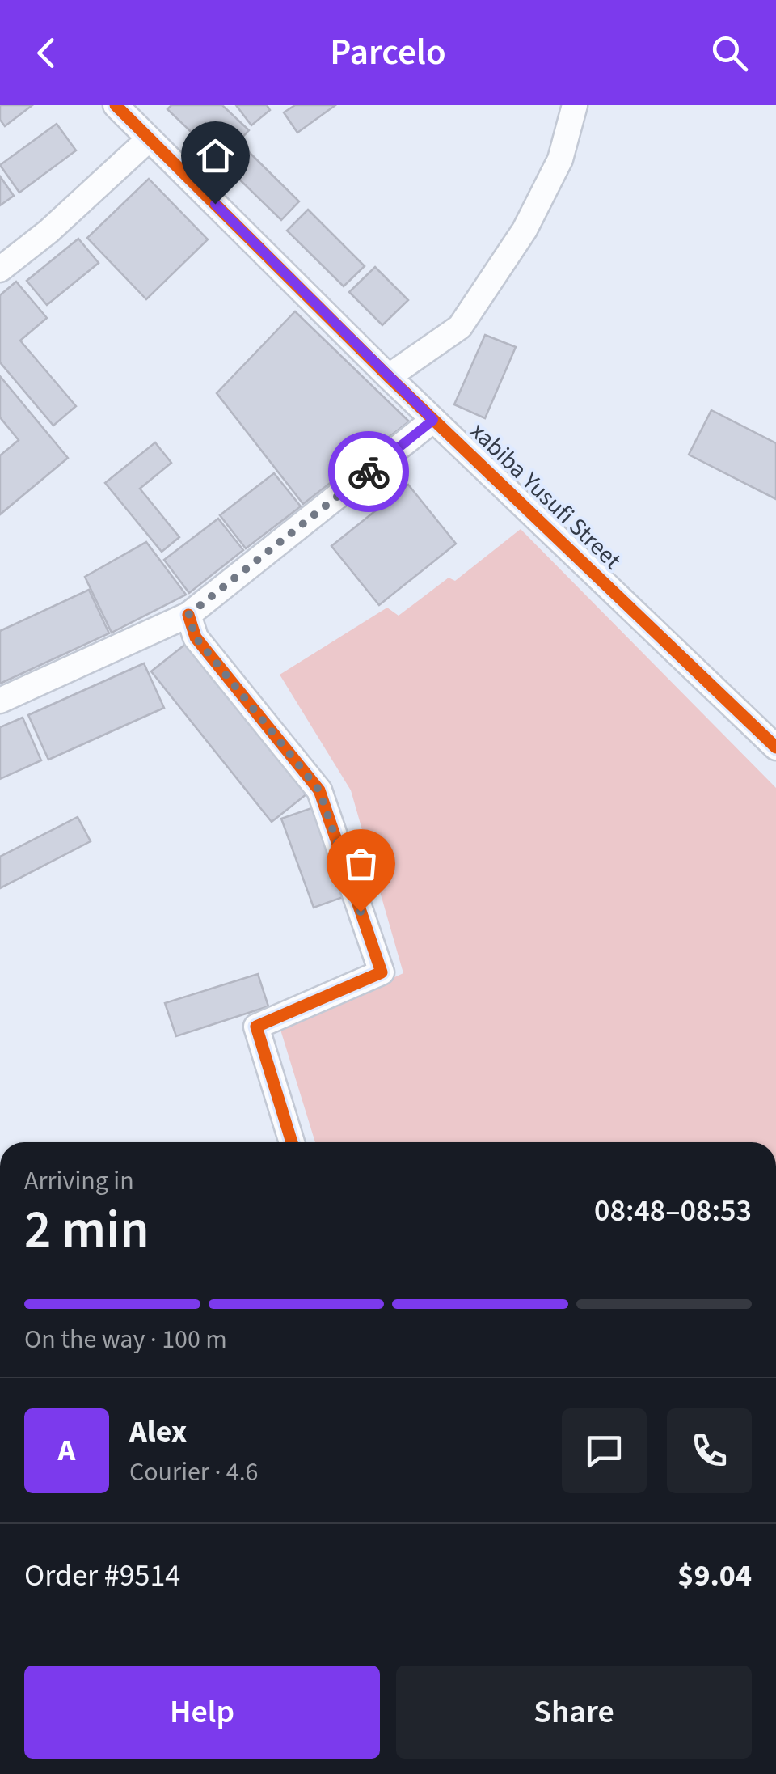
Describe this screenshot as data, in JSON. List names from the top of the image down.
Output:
{
  "streets": {
    "street": ["xabiba Yusufi Street"]
  },
  "page": {
    "header": "Parcelo",
    "heading": ["2 min", "Arriving in", "08:48–08:53"],
    "panel": [
      "Alex",
      "Courier · 4.6",
      "Order #9514",
      "$9.04"
    ],
    "bar": "On the way · 100 m",
    "round": "A",
    "buttons": ["Help", "Share"]
  }
}
